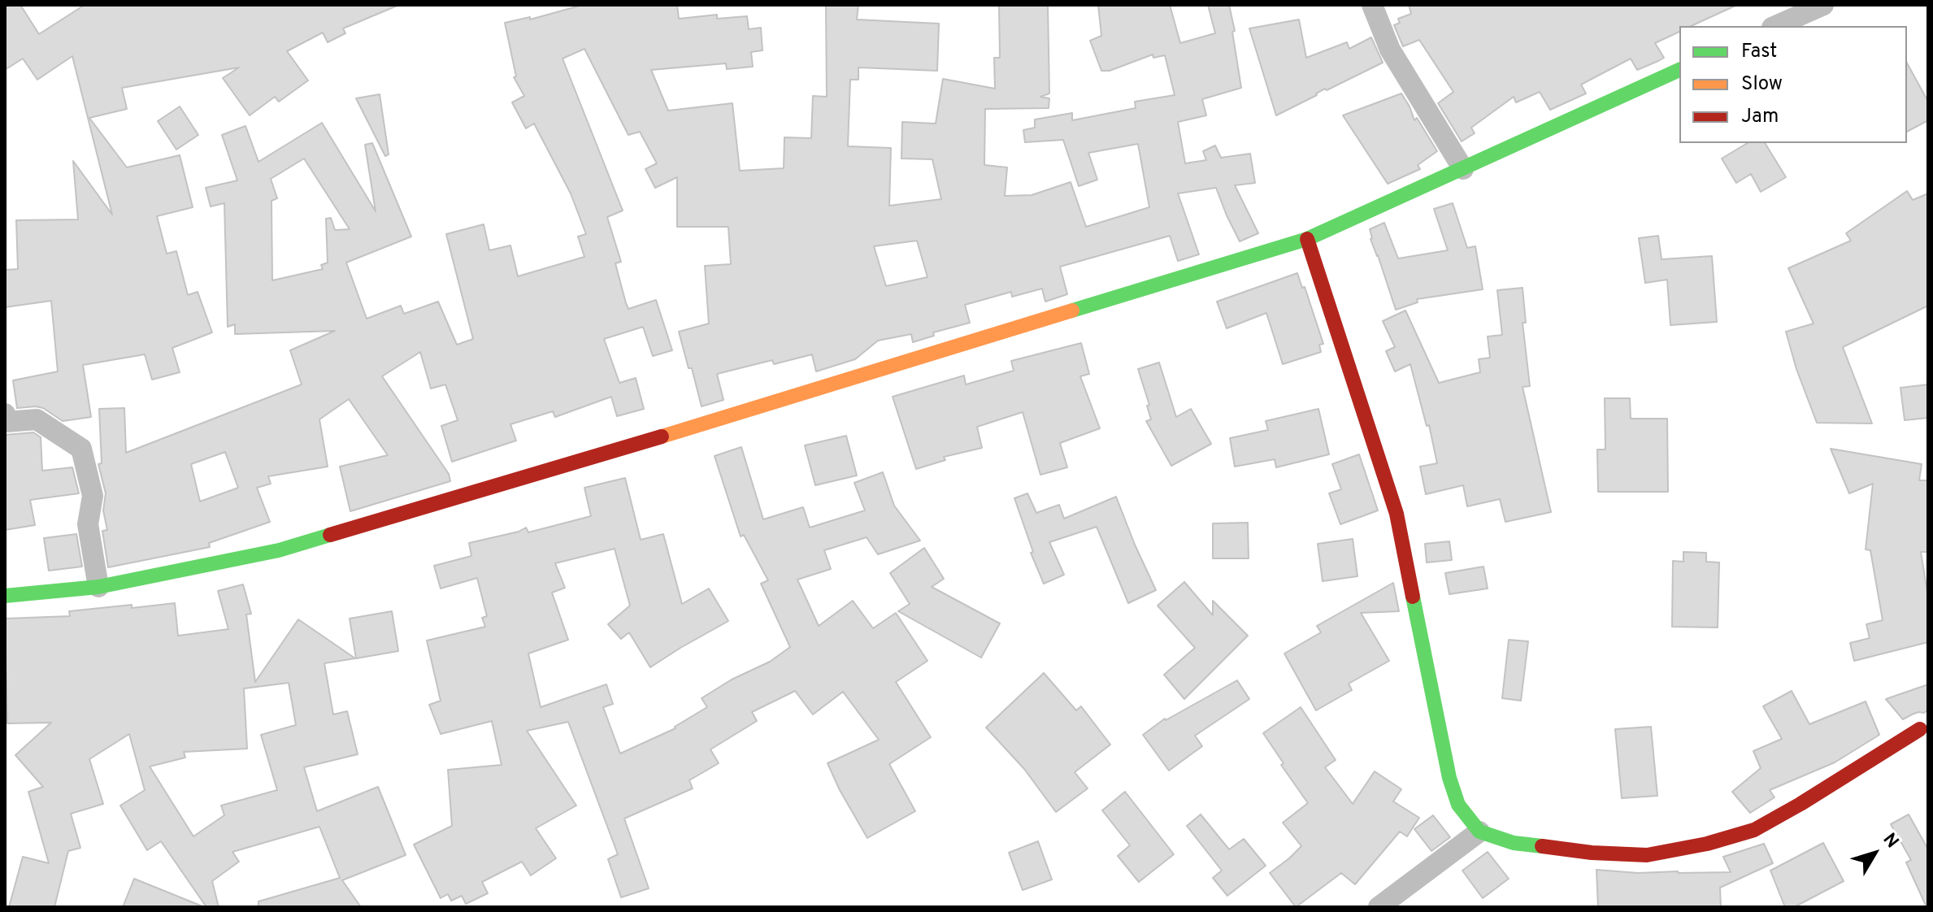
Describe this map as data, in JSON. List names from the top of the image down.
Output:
{
  "legend": ["Fast", "Slow", "Jam"],
  "north": "top right"
}
